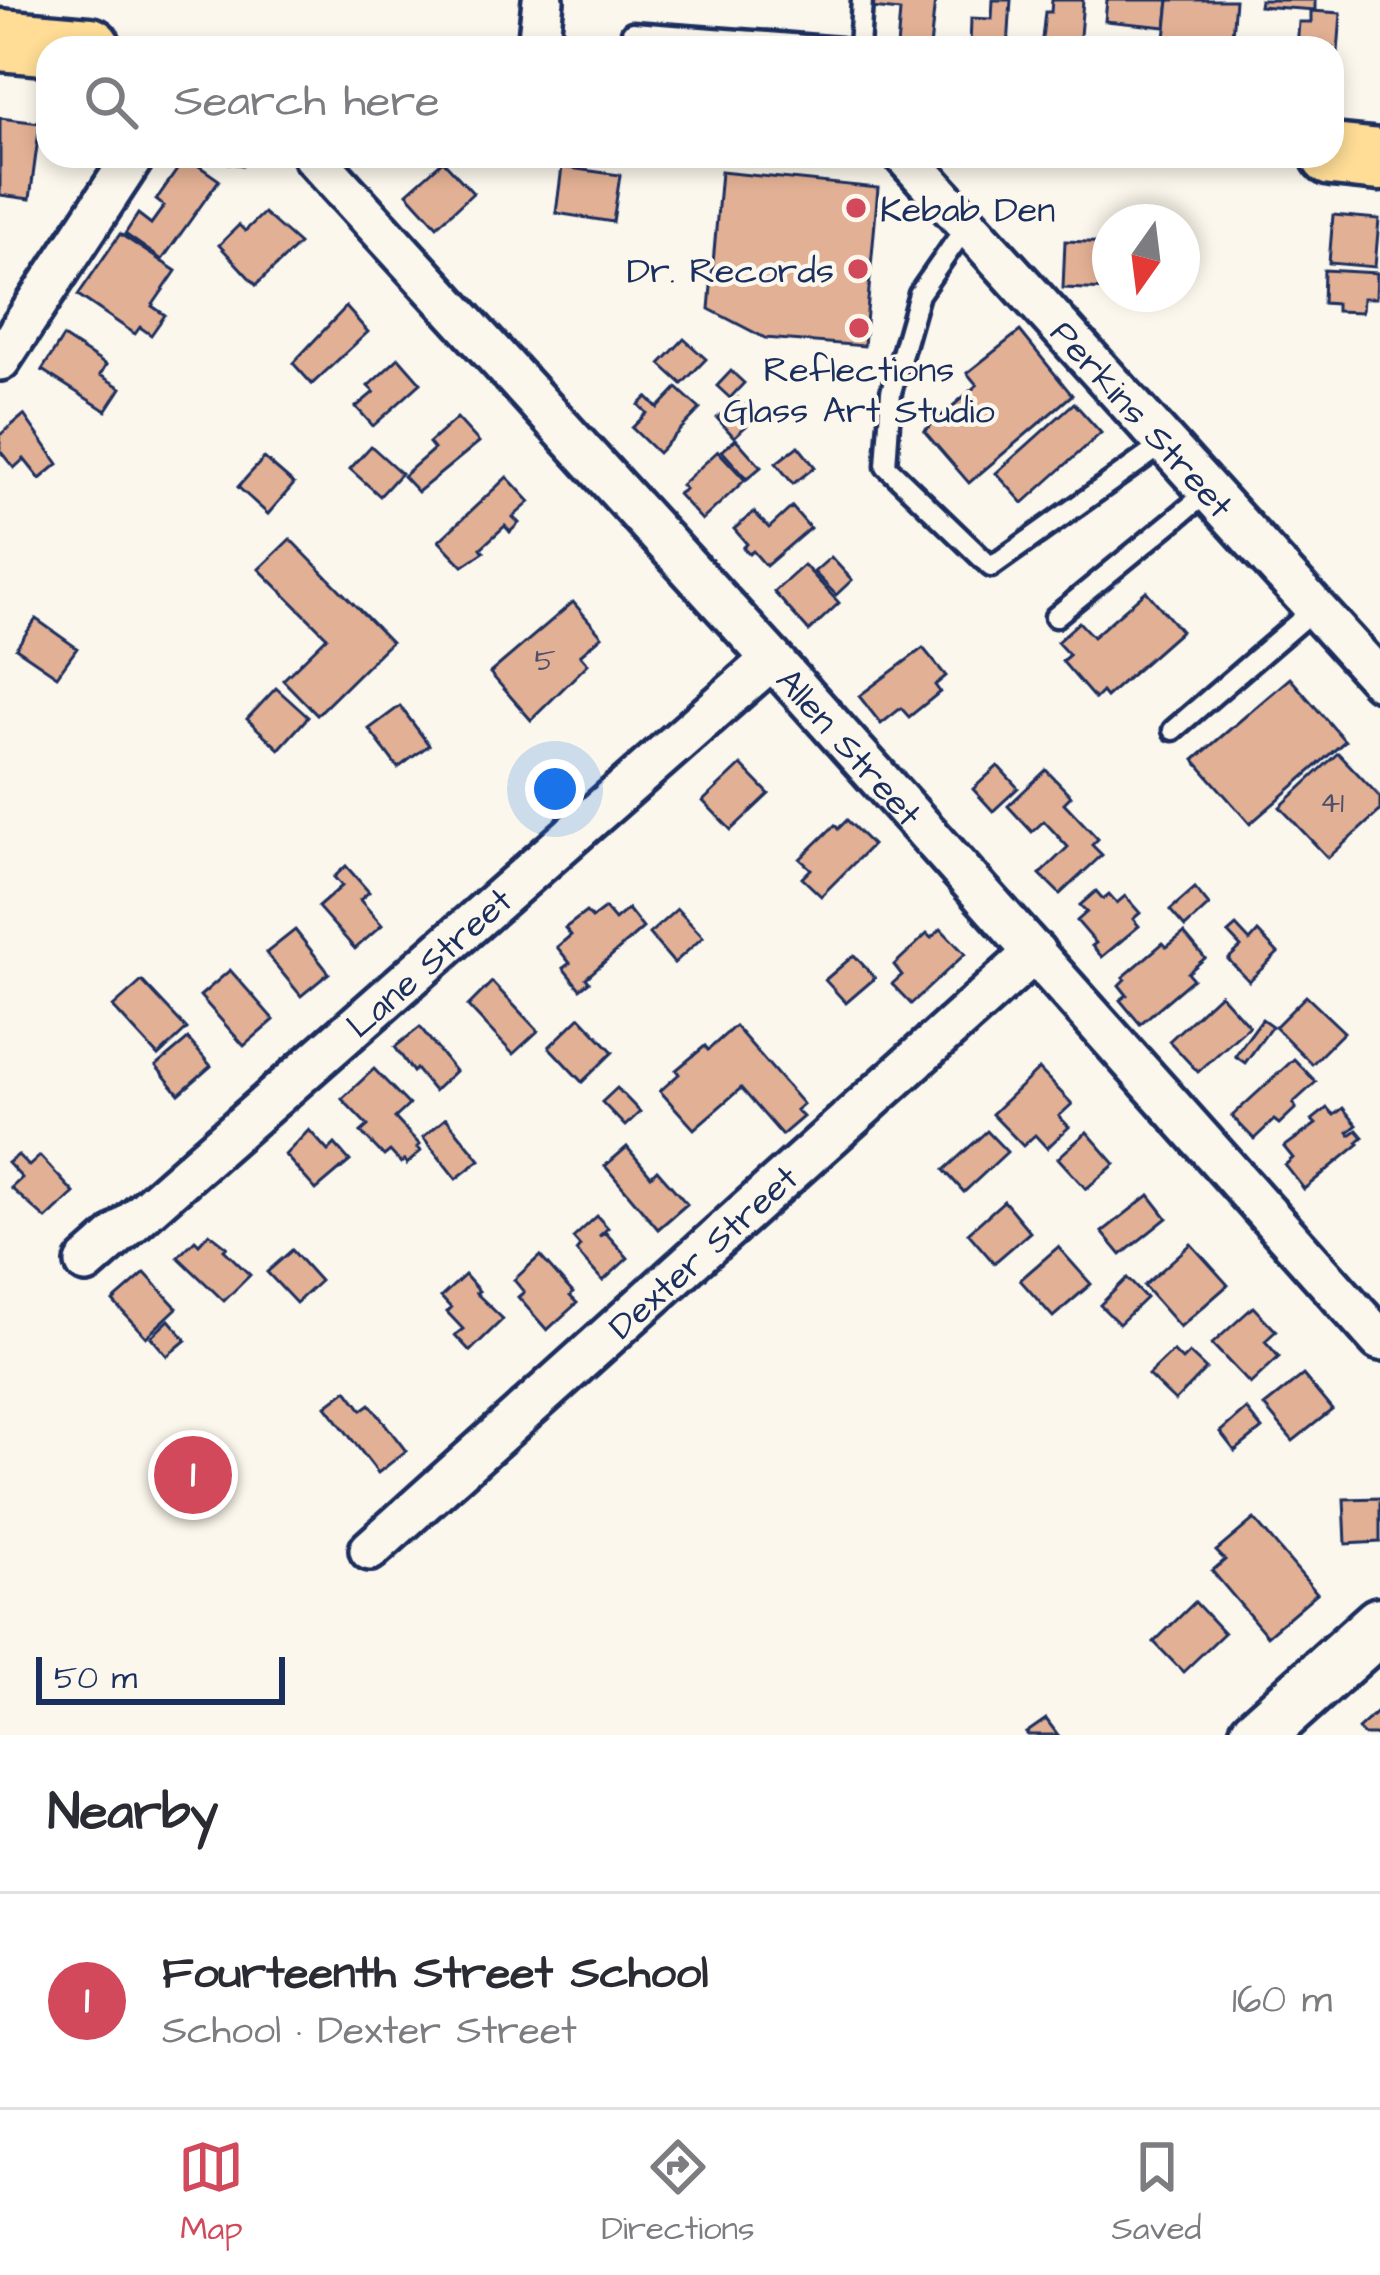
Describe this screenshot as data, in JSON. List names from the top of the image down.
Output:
{
  "streets": {
    "street": [
      "Perkins Street",
      "Allen Street",
      "Lane Street",
      "Dexter Street"
    ]
  },
  "crossings": [
    ["Allen Street", "Lane Street"],
    ["Allen Street", "Dexter Street"]
  ],
  "places": ["Kebab Den", "Dr. Records", "Reflections Glass Art Studio"],
  "house_numbers": ["5", "41"],
  "scale_bar": "50 m",
  "north": "bottom",
  "page": {
    "search": "Search here",
    "pins": "1",
    "scale": "50 m",
    "heading": "Nearby",
    "list": [
      {
        "mark": "1",
        "name": "Fourteenth Street School",
        "note": "School · Dexter Street",
        "value": "160 m"
      }
    ],
    "nav": ["Map", "Directions", "Saved"]
  }
}
